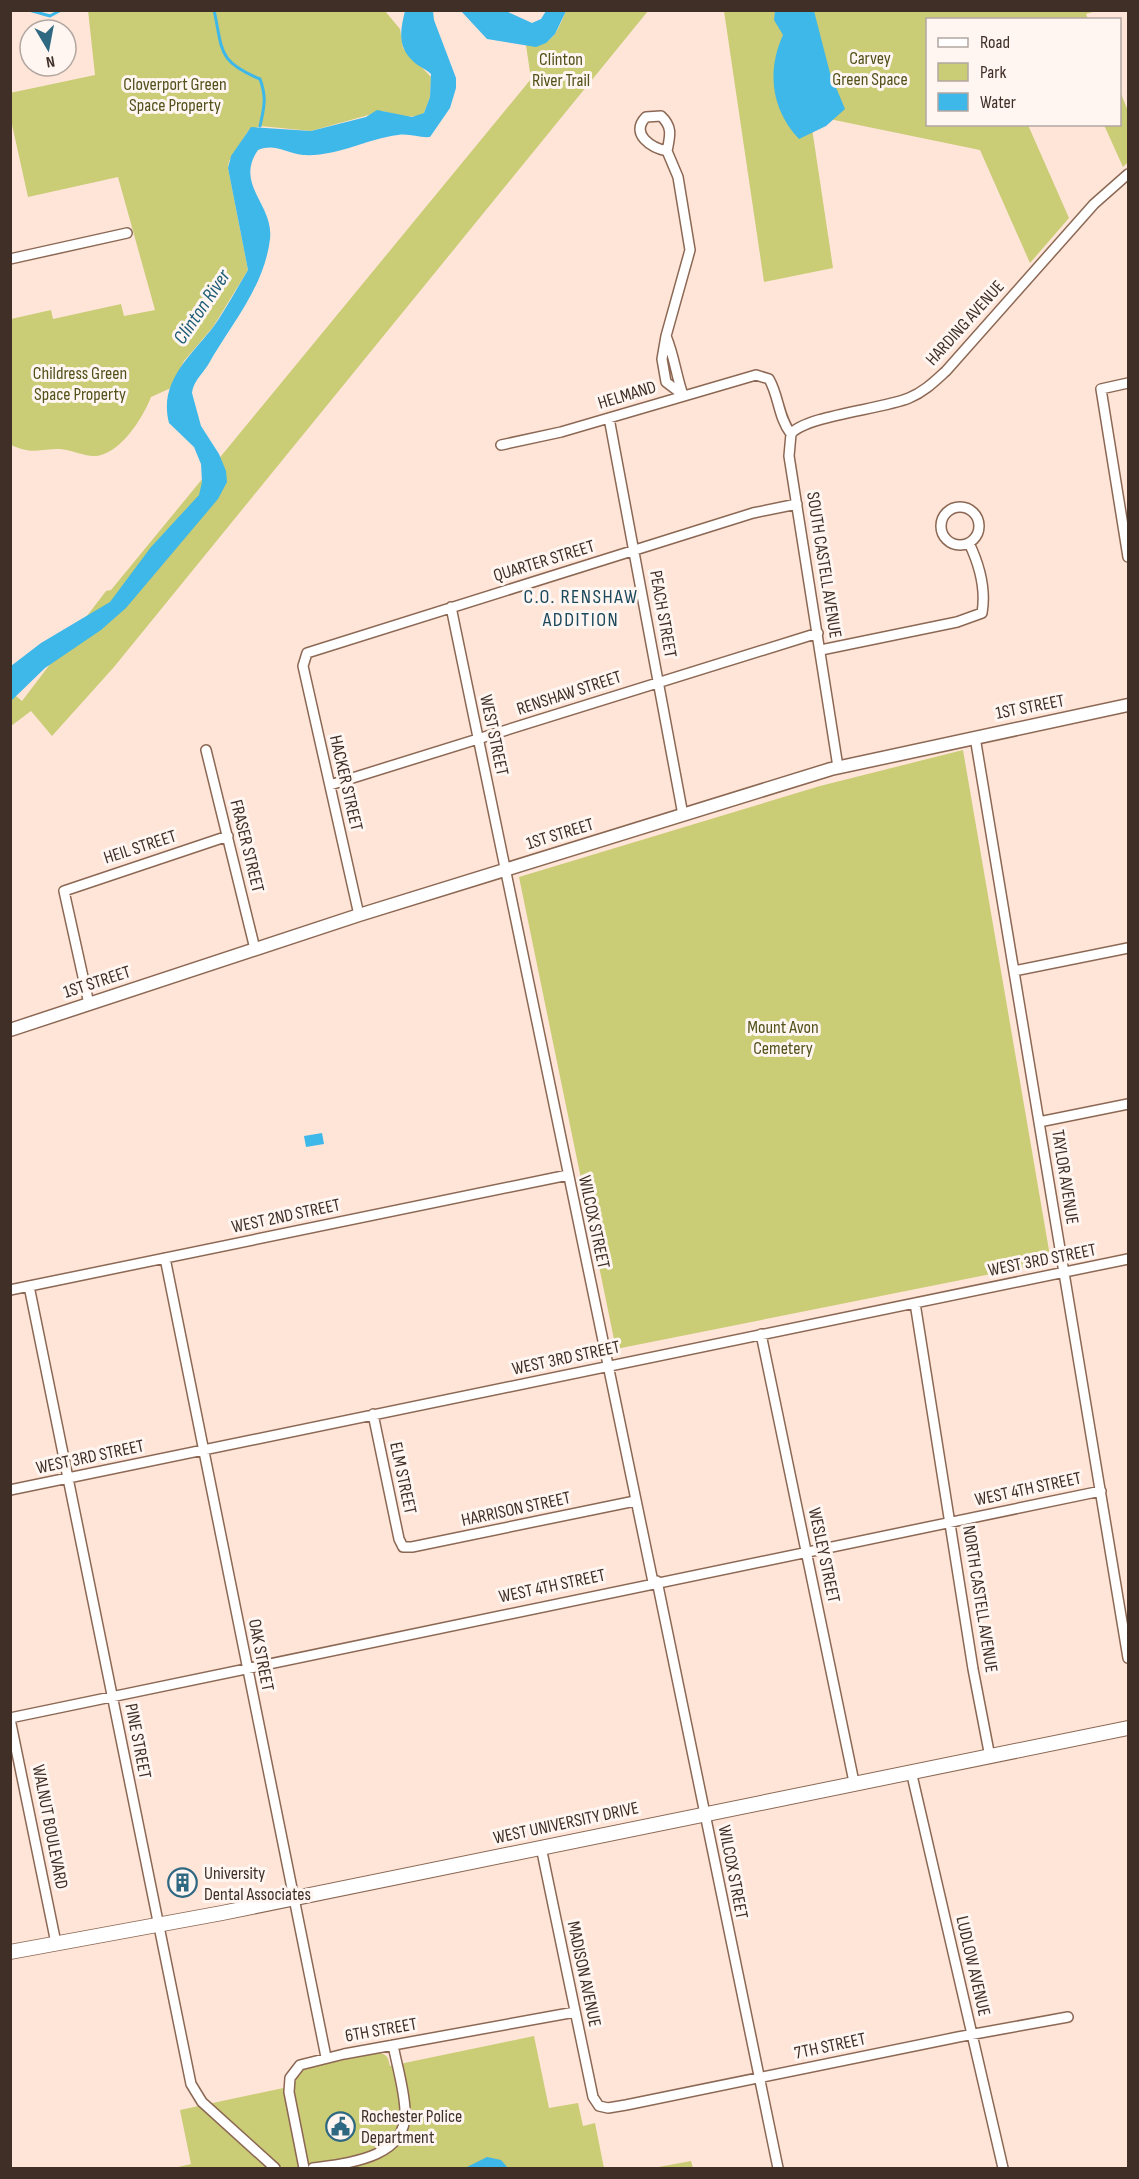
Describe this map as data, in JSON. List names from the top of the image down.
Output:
{
  "streets": {
    "main road": ["WEST UNIVERSITY DRIVE"],
    "street": [
      "HARDING AVENUE",
      "HELMAND",
      "QUARTER STREET",
      "SOUTH CASTELL AVENUE",
      "PEACH STREET",
      "RENSHAW STREET",
      "1ST STREET",
      "WEST STREET",
      "HACKER STREET",
      "FRASER STREET",
      "HEIL STREET",
      "TAYLOR AVENUE",
      "WEST 2ND STREET",
      "WILCOX STREET",
      "WEST 3RD STREET",
      "ELM STREET",
      "WEST 4TH STREET",
      "HARRISON STREET",
      "WESLEY STREET",
      "NORTH CASTELL AVENUE",
      "OAK STREET",
      "PINE STREET",
      "WALNUT BOULEVARD",
      "LUDLOW AVENUE",
      "MADISON AVENUE",
      "6TH STREET",
      "7TH STREET"
    ]
  },
  "crossings": [
    ["HARDING AVENUE", "SOUTH CASTELL AVENUE"],
    ["HELMAND", "SOUTH CASTELL AVENUE"],
    ["HELMAND", "PEACH STREET"],
    ["QUARTER STREET", "SOUTH CASTELL AVENUE"],
    ["QUARTER STREET", "PEACH STREET"],
    ["QUARTER STREET", "WEST STREET"],
    ["QUARTER STREET", "HACKER STREET"],
    ["SOUTH CASTELL AVENUE", "RENSHAW STREET"],
    ["SOUTH CASTELL AVENUE", "1ST STREET"],
    ["PEACH STREET", "RENSHAW STREET"],
    ["PEACH STREET", "1ST STREET"],
    ["RENSHAW STREET", "WEST STREET"],
    ["RENSHAW STREET", "HACKER STREET"],
    ["1ST STREET", "WEST STREET"],
    ["1ST STREET", "HACKER STREET"],
    ["1ST STREET", "FRASER STREET"],
    ["1ST STREET", "HEIL STREET"],
    ["1ST STREET", "TAYLOR AVENUE"],
    ["1ST STREET", "WILCOX STREET"],
    ["WEST STREET", "WILCOX STREET"],
    ["FRASER STREET", "HEIL STREET"],
    ["TAYLOR AVENUE", "WEST 3RD STREET"],
    ["TAYLOR AVENUE", "WEST 4TH STREET"],
    ["WEST 2ND STREET", "WILCOX STREET"],
    ["WEST 2ND STREET", "OAK STREET"],
    ["WEST 2ND STREET", "PINE STREET"],
    ["WILCOX STREET", "WEST 3RD STREET"],
    ["WILCOX STREET", "WEST 4TH STREET"],
    ["WILCOX STREET", "HARRISON STREET"],
    ["WILCOX STREET", "WEST UNIVERSITY DRIVE"],
    ["WILCOX STREET", "7TH STREET"],
    ["WEST 3RD STREET", "ELM STREET"],
    ["WEST 3RD STREET", "WESLEY STREET"],
    ["WEST 3RD STREET", "NORTH CASTELL AVENUE"],
    ["WEST 3RD STREET", "OAK STREET"],
    ["WEST 3RD STREET", "PINE STREET"],
    ["ELM STREET", "HARRISON STREET"],
    ["WEST 4TH STREET", "WESLEY STREET"],
    ["WEST 4TH STREET", "NORTH CASTELL AVENUE"],
    ["WEST 4TH STREET", "OAK STREET"],
    ["WEST 4TH STREET", "PINE STREET"],
    ["WEST 4TH STREET", "WALNUT BOULEVARD"],
    ["WESLEY STREET", "WEST UNIVERSITY DRIVE"],
    ["NORTH CASTELL AVENUE", "WEST UNIVERSITY DRIVE"],
    ["OAK STREET", "WEST UNIVERSITY DRIVE"],
    ["OAK STREET", "6TH STREET"],
    ["PINE STREET", "WEST UNIVERSITY DRIVE"],
    ["WEST UNIVERSITY DRIVE", "WALNUT BOULEVARD"],
    ["WEST UNIVERSITY DRIVE", "LUDLOW AVENUE"],
    ["WEST UNIVERSITY DRIVE", "MADISON AVENUE"],
    ["LUDLOW AVENUE", "7TH STREET"],
    ["MADISON AVENUE", "6TH STREET"],
    ["MADISON AVENUE", "7TH STREET"]
  ],
  "districts": ["C.O. RENSHAW ADDITION"],
  "water": ["Clinton River"],
  "parks": [
    "Carvey Green Space",
    "Clinton River Trail",
    "Cloverport Green Space Property",
    "Childress Green Space Property",
    "Mount Avon Cemetery"
  ],
  "places": {
    "building": ["University Dental Associates"],
    "public building": ["Rochester Police Department"]
  },
  "legend": ["Road", "Park", "Water"],
  "north": "bottom"
}
